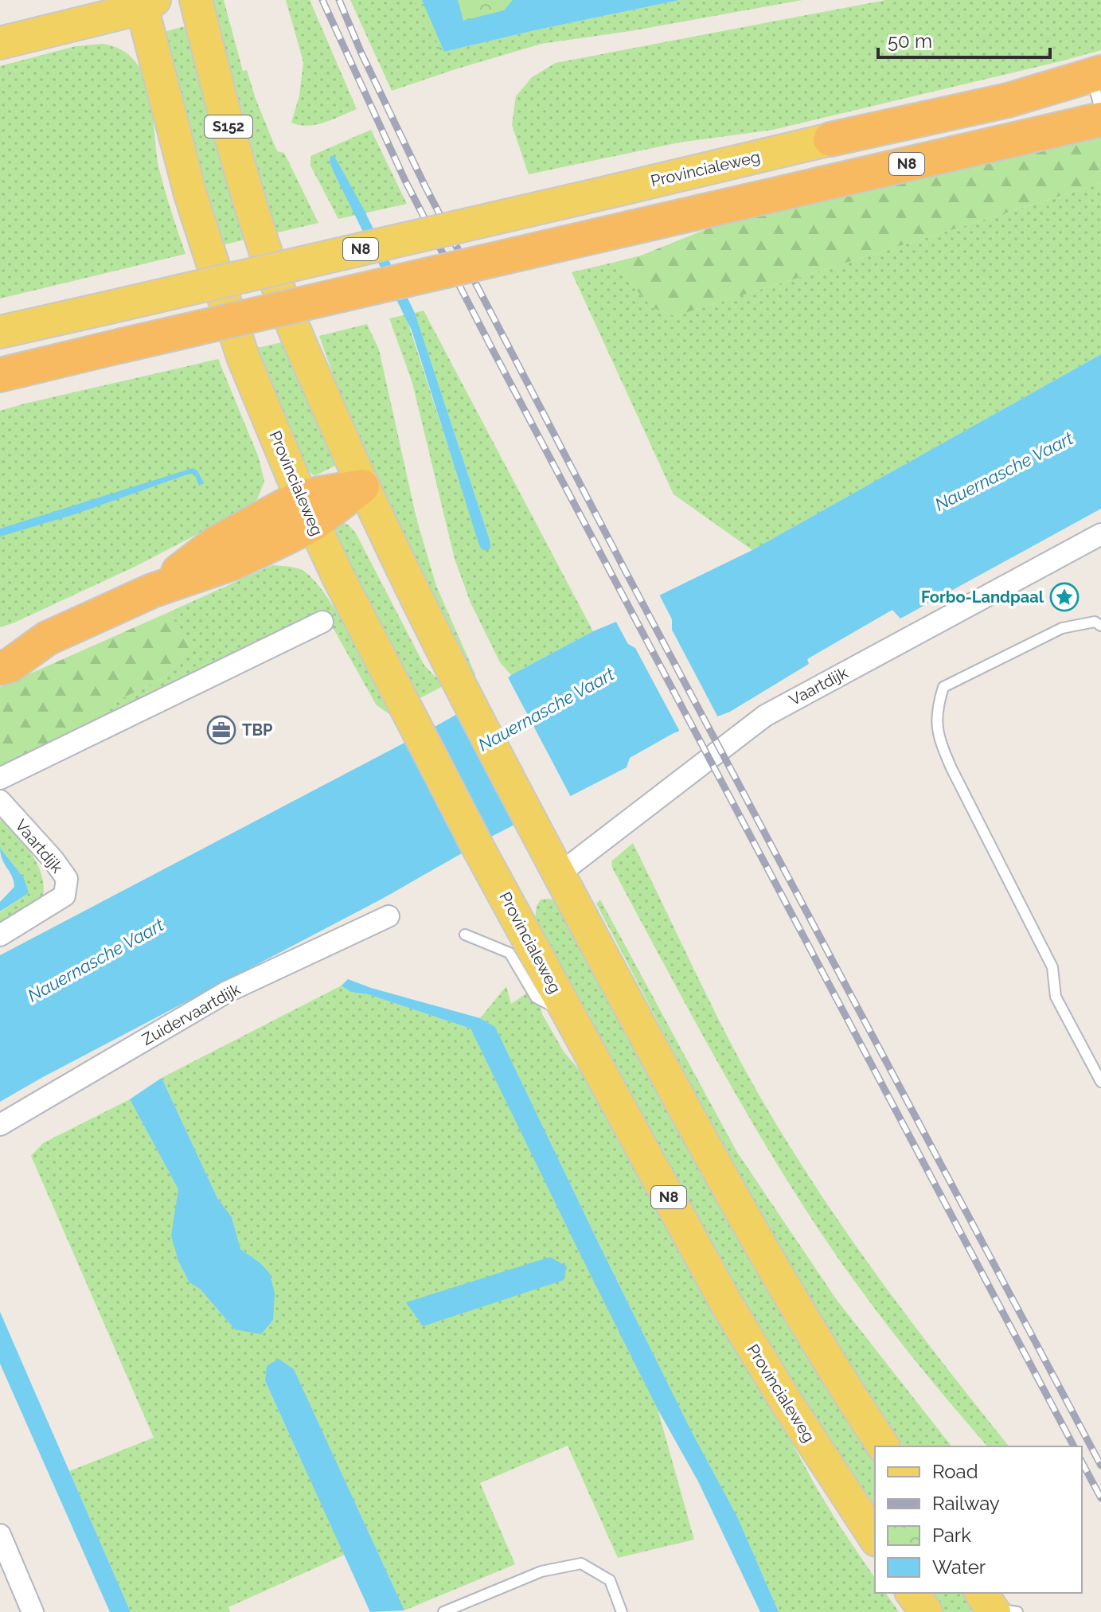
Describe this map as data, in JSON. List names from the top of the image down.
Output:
{
  "streets": {
    "highway": ["N8", "Provincialeweg"],
    "main road": ["S152"],
    "street": ["Vaartdijk", "Zuidervaartdijk"]
  },
  "crossings": [
    ["N8", "Provincialeweg"]
  ],
  "water": ["Nauernasche Vaart"],
  "places": {
    "place": ["Forbo-Landpaal"],
    "office": ["TBP"]
  },
  "legend": [
    "Road",
    "Railway",
    "Park",
    "Water"
  ],
  "scale_bar": "50 m"
}
